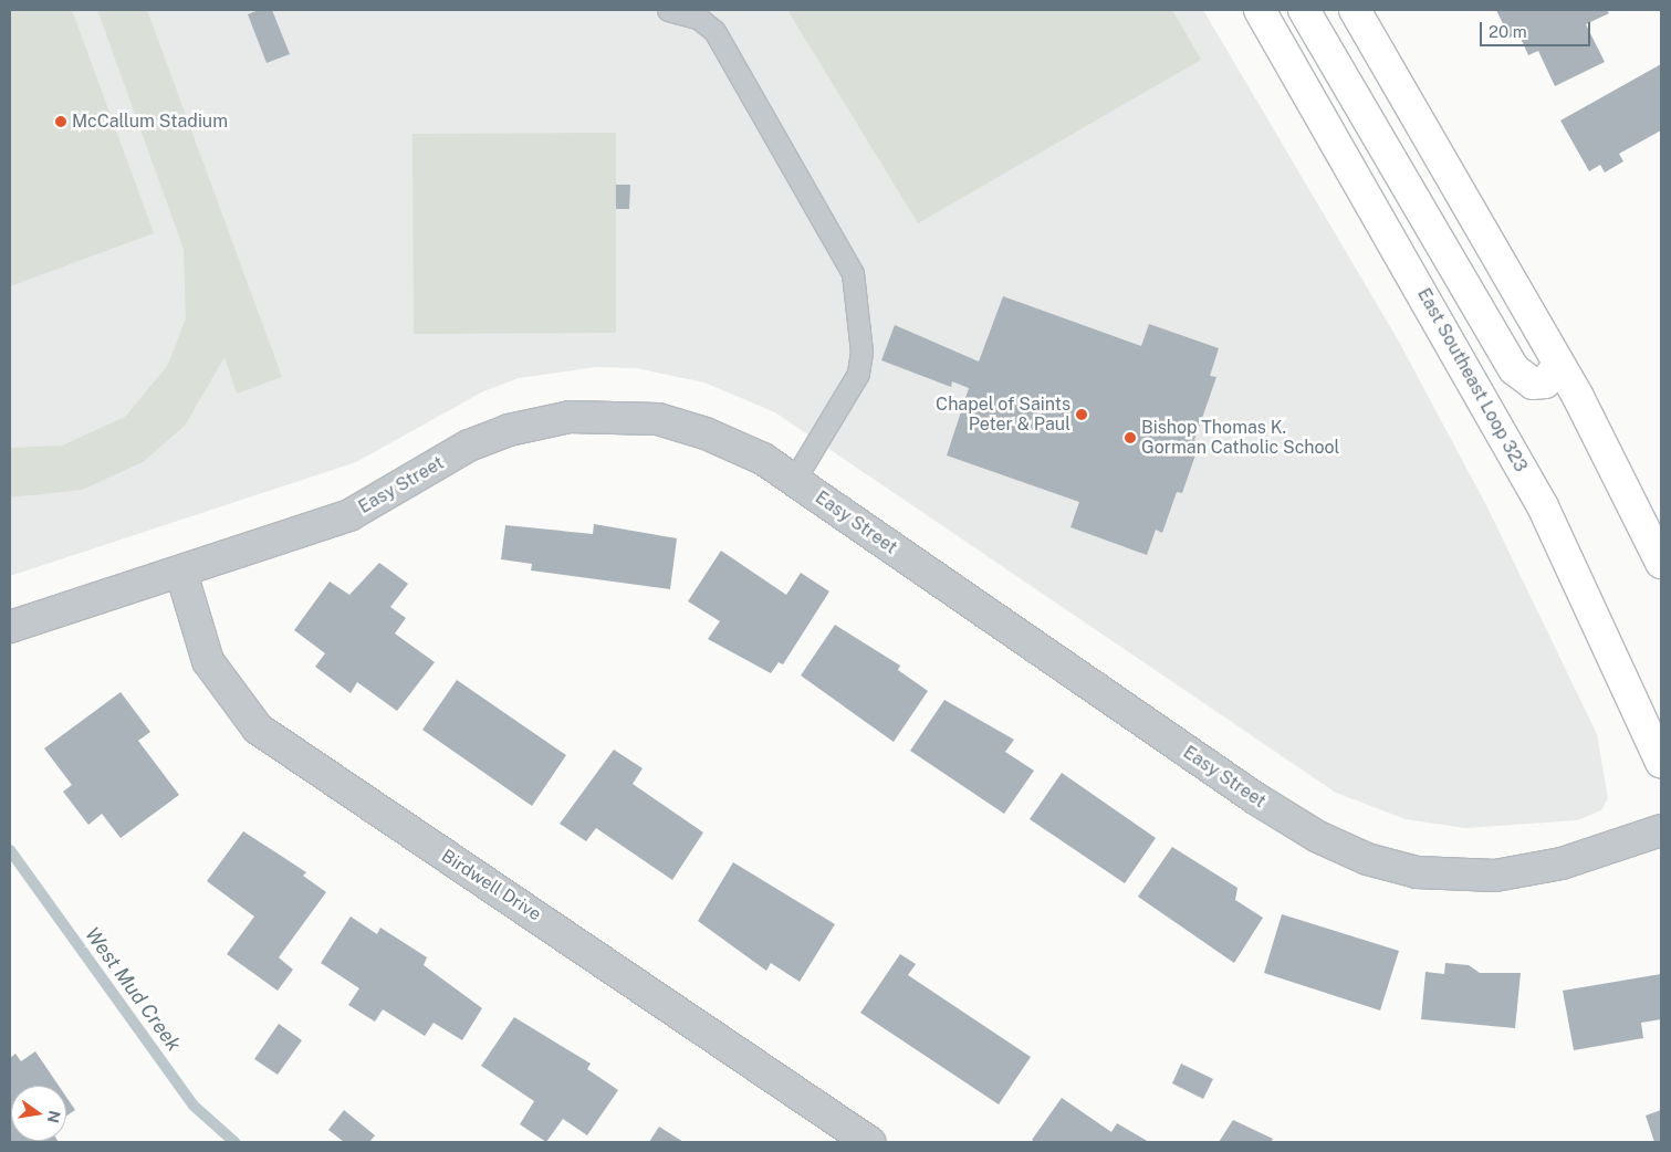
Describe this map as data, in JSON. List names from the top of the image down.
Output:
{
  "streets": {
    "highway": ["East Southeast Loop 323"],
    "street": ["Easy Street", "Birdwell Drive"]
  },
  "crossings": [
    ["Easy Street", "Birdwell Drive"]
  ],
  "water": ["West Mud Creek"],
  "places": ["McCallum Stadium", "Chapel of Saints Peter & Paul", "Bishop Thomas K. Gorman Catholic School"],
  "scale_bar": "20 m",
  "north": "right"
}
